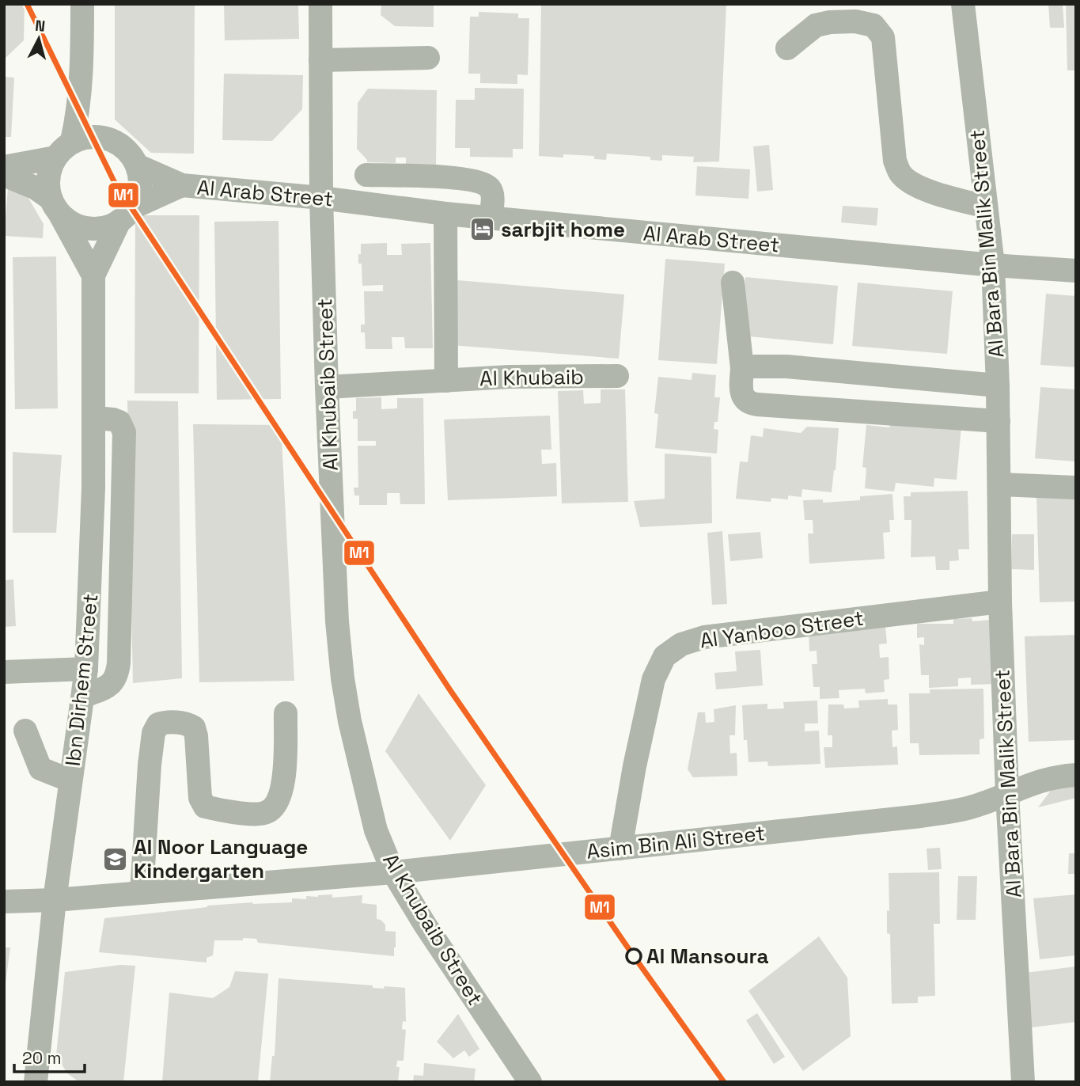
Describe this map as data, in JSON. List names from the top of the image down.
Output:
{
  "streets": {
    "street": [
      "Al Arab Street",
      "Al Bara Bin Malik Street",
      "Al Khubaib",
      "Al Khubaib Street",
      "Al Yanboo Street",
      "Ibn Dirhem Street",
      "Asim Bin Ali Street"
    ]
  },
  "crossings": [
    ["Al Arab Street", "Al Bara Bin Malik Street"],
    ["Al Arab Street", "Al Khubaib Street"],
    ["Al Arab Street", "Ibn Dirhem Street"],
    ["Al Bara Bin Malik Street", "Al Yanboo Street"],
    ["Al Bara Bin Malik Street", "Asim Bin Ali Street"],
    ["Al Khubaib", "Al Khubaib Street"],
    ["Al Khubaib Street", "Asim Bin Ali Street"],
    ["Al Yanboo Street", "Asim Bin Ali Street"],
    ["Ibn Dirhem Street", "Asim Bin Ali Street"]
  ],
  "places": {
    "hotel": ["sarbjit home"],
    "school or university": ["Al Noor Language Kindergarten"],
    "other": ["Al Mansoura"]
  },
  "lines": ["transit line M1"],
  "scale_bar": "20 m",
  "north": "top"
}
